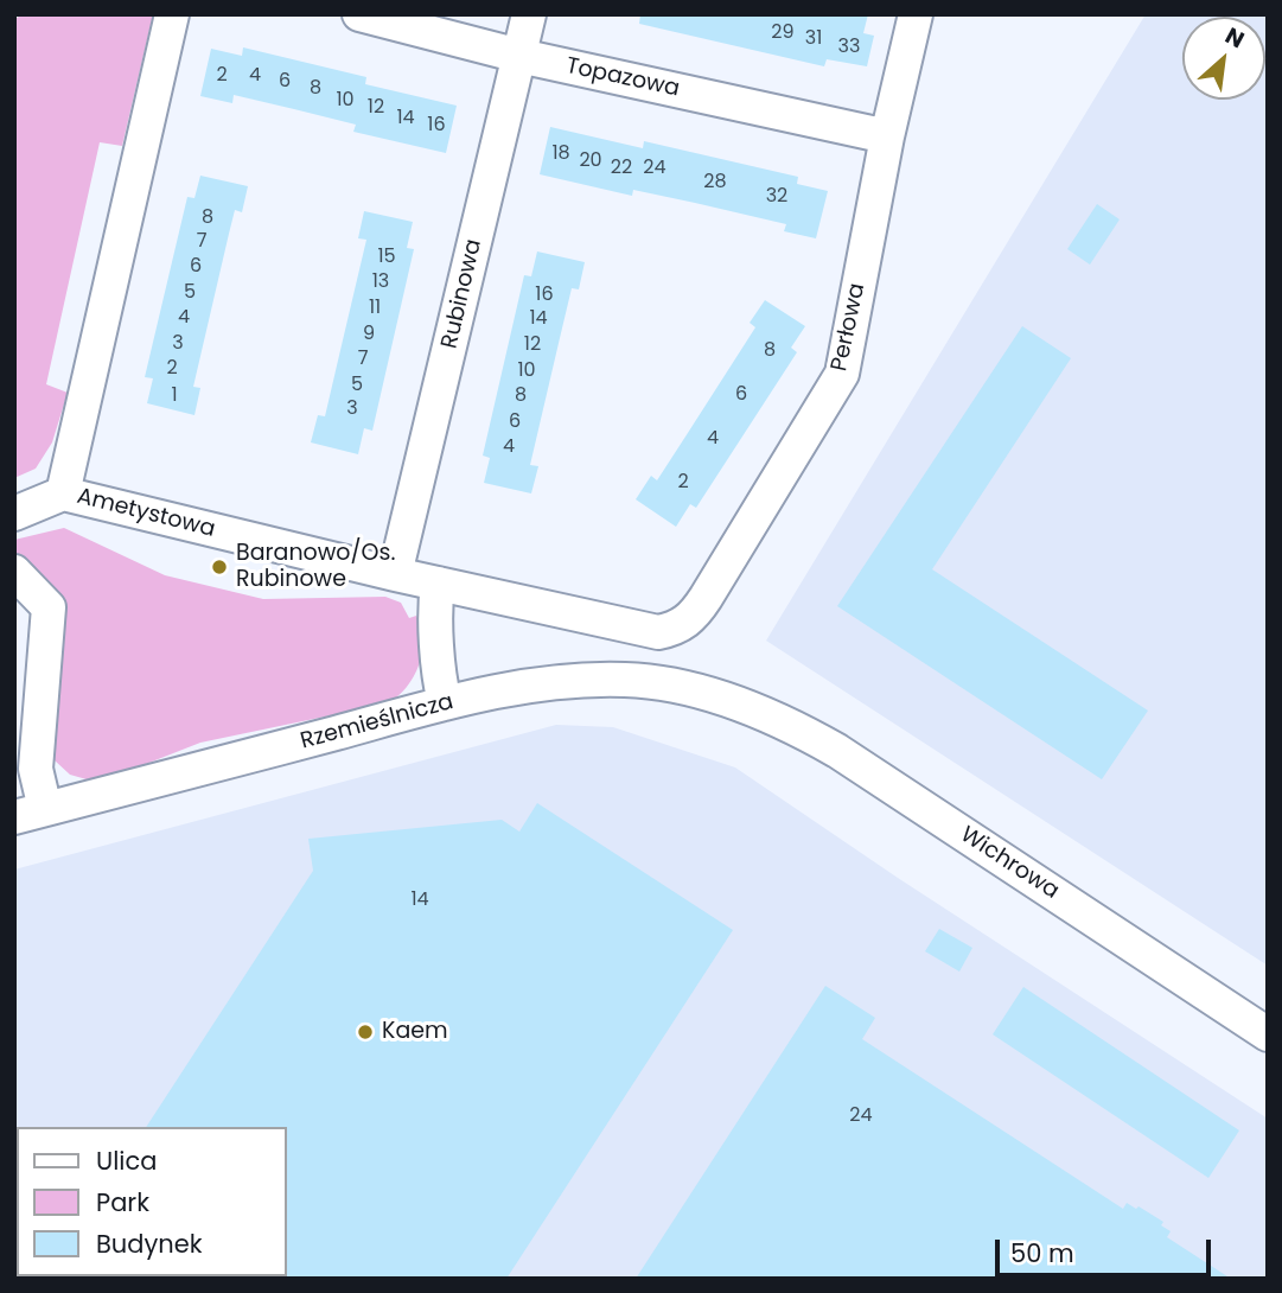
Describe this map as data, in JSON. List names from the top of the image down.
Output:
{
  "streets": {
    "street": [
      "Topazowa",
      "Rubinowa",
      "Perłowa",
      "Ametystowa",
      "Rzemieślnicza",
      "Wichrowa"
    ]
  },
  "crossings": [
    ["Topazowa", "Rubinowa"],
    ["Topazowa", "Perłowa"],
    ["Rubinowa", "Ametystowa"],
    ["Perłowa", "Ametystowa"],
    ["Rzemieślnicza", "Wichrowa"]
  ],
  "places": ["Baranowo/Os. Rubinowe", "Kaem"],
  "house_numbers": [
    "29",
    "31",
    "33",
    "2",
    "4",
    "6",
    "8",
    "10",
    "12",
    "14",
    "16",
    "18",
    "20",
    "22",
    "24",
    "28",
    "32",
    "8",
    "7",
    "15",
    "6",
    "13",
    "5",
    "16",
    "11",
    "4",
    "14",
    "9",
    "3",
    "12",
    "8",
    "7",
    "2",
    "10",
    "5",
    "6",
    "1",
    "8",
    "3",
    "6",
    "4",
    "4",
    "2",
    "14",
    "24"
  ],
  "legend": ["Ulica", "Park", "Budynek"],
  "scale_bar": "50 m",
  "north": "top right"
}
